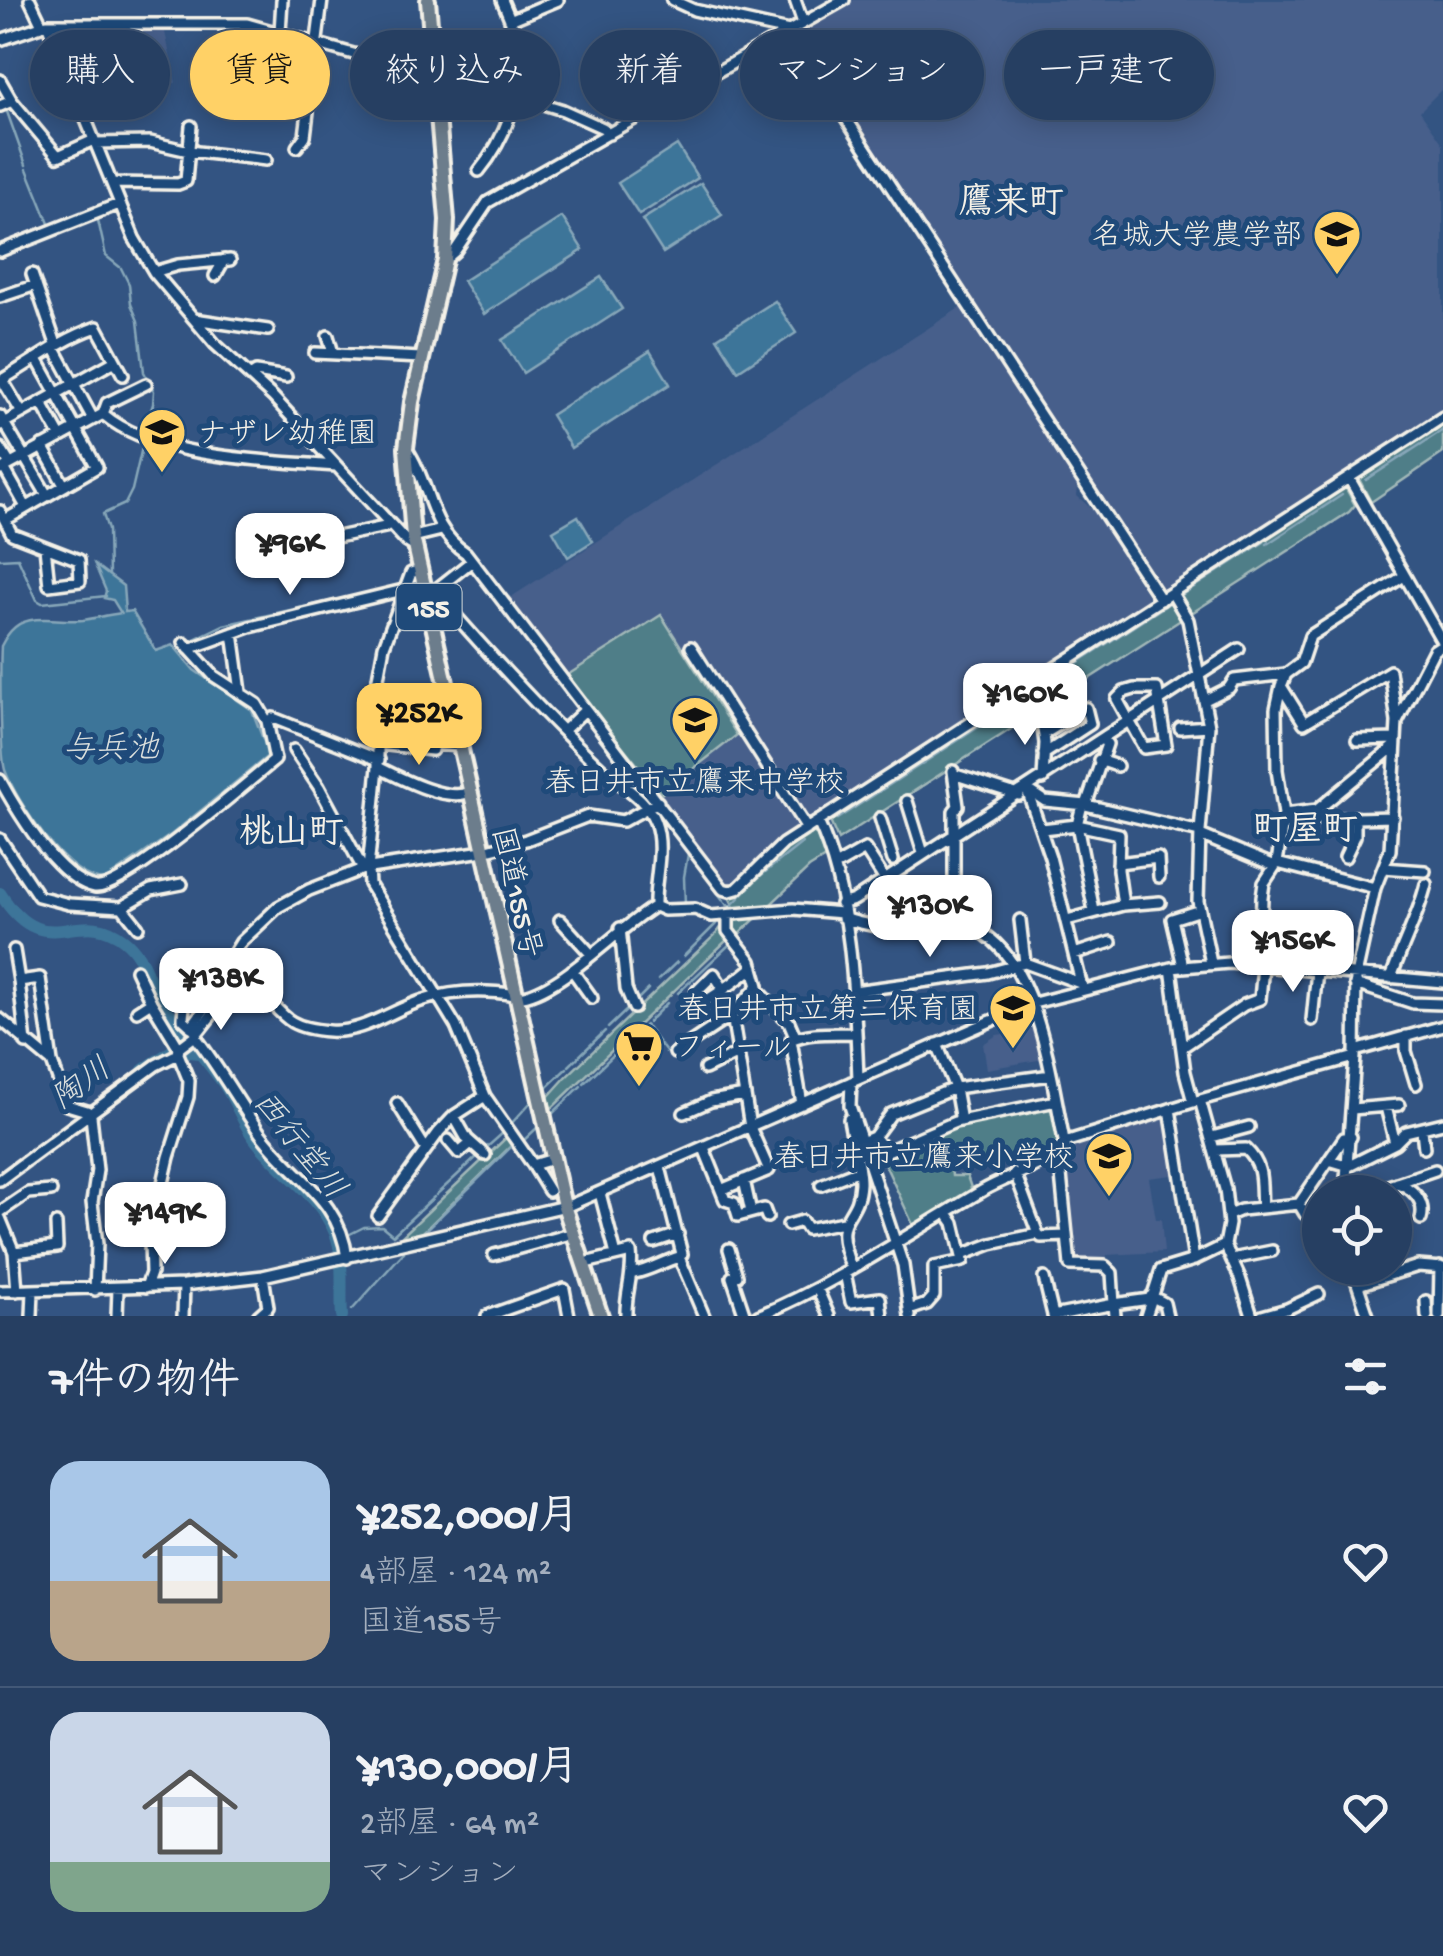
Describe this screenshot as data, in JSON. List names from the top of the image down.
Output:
{
  "streets": {
    "highway": ["155", "国道155号"]
  },
  "districts": ["鷹来町", "町屋町", "桃山町"],
  "water": ["与兵池", "陶川", "西行堂川"],
  "places": {
    "school or university": [
      "名城大学農学部",
      "ナザレ幼稚園",
      "春日井市立鷹来中学校",
      "春日井市立第二保育園",
      "春日井市立鷹来小学校"
    ],
    "supermarket": ["フィール"]
  },
  "page": {
    "chip": [
      "購入",
      "賃貸",
      "絞り込み",
      "新着",
      "マンション",
      "一戸建て"
    ],
    "price": [
      "¥96K",
      "¥160K",
      "¥252K",
      "¥130K",
      "¥156K",
      "¥138K",
      "¥149K"
    ],
    "heading": "7件の物件",
    "list": [
      {
        "name": "¥252,000/月",
        "note": "4部屋 · 124 m² · 国道155号"
      },
      {
        "name": "¥130,000/月",
        "note": "2部屋 · 64 m² · マンション"
      }
    ]
  }
}
